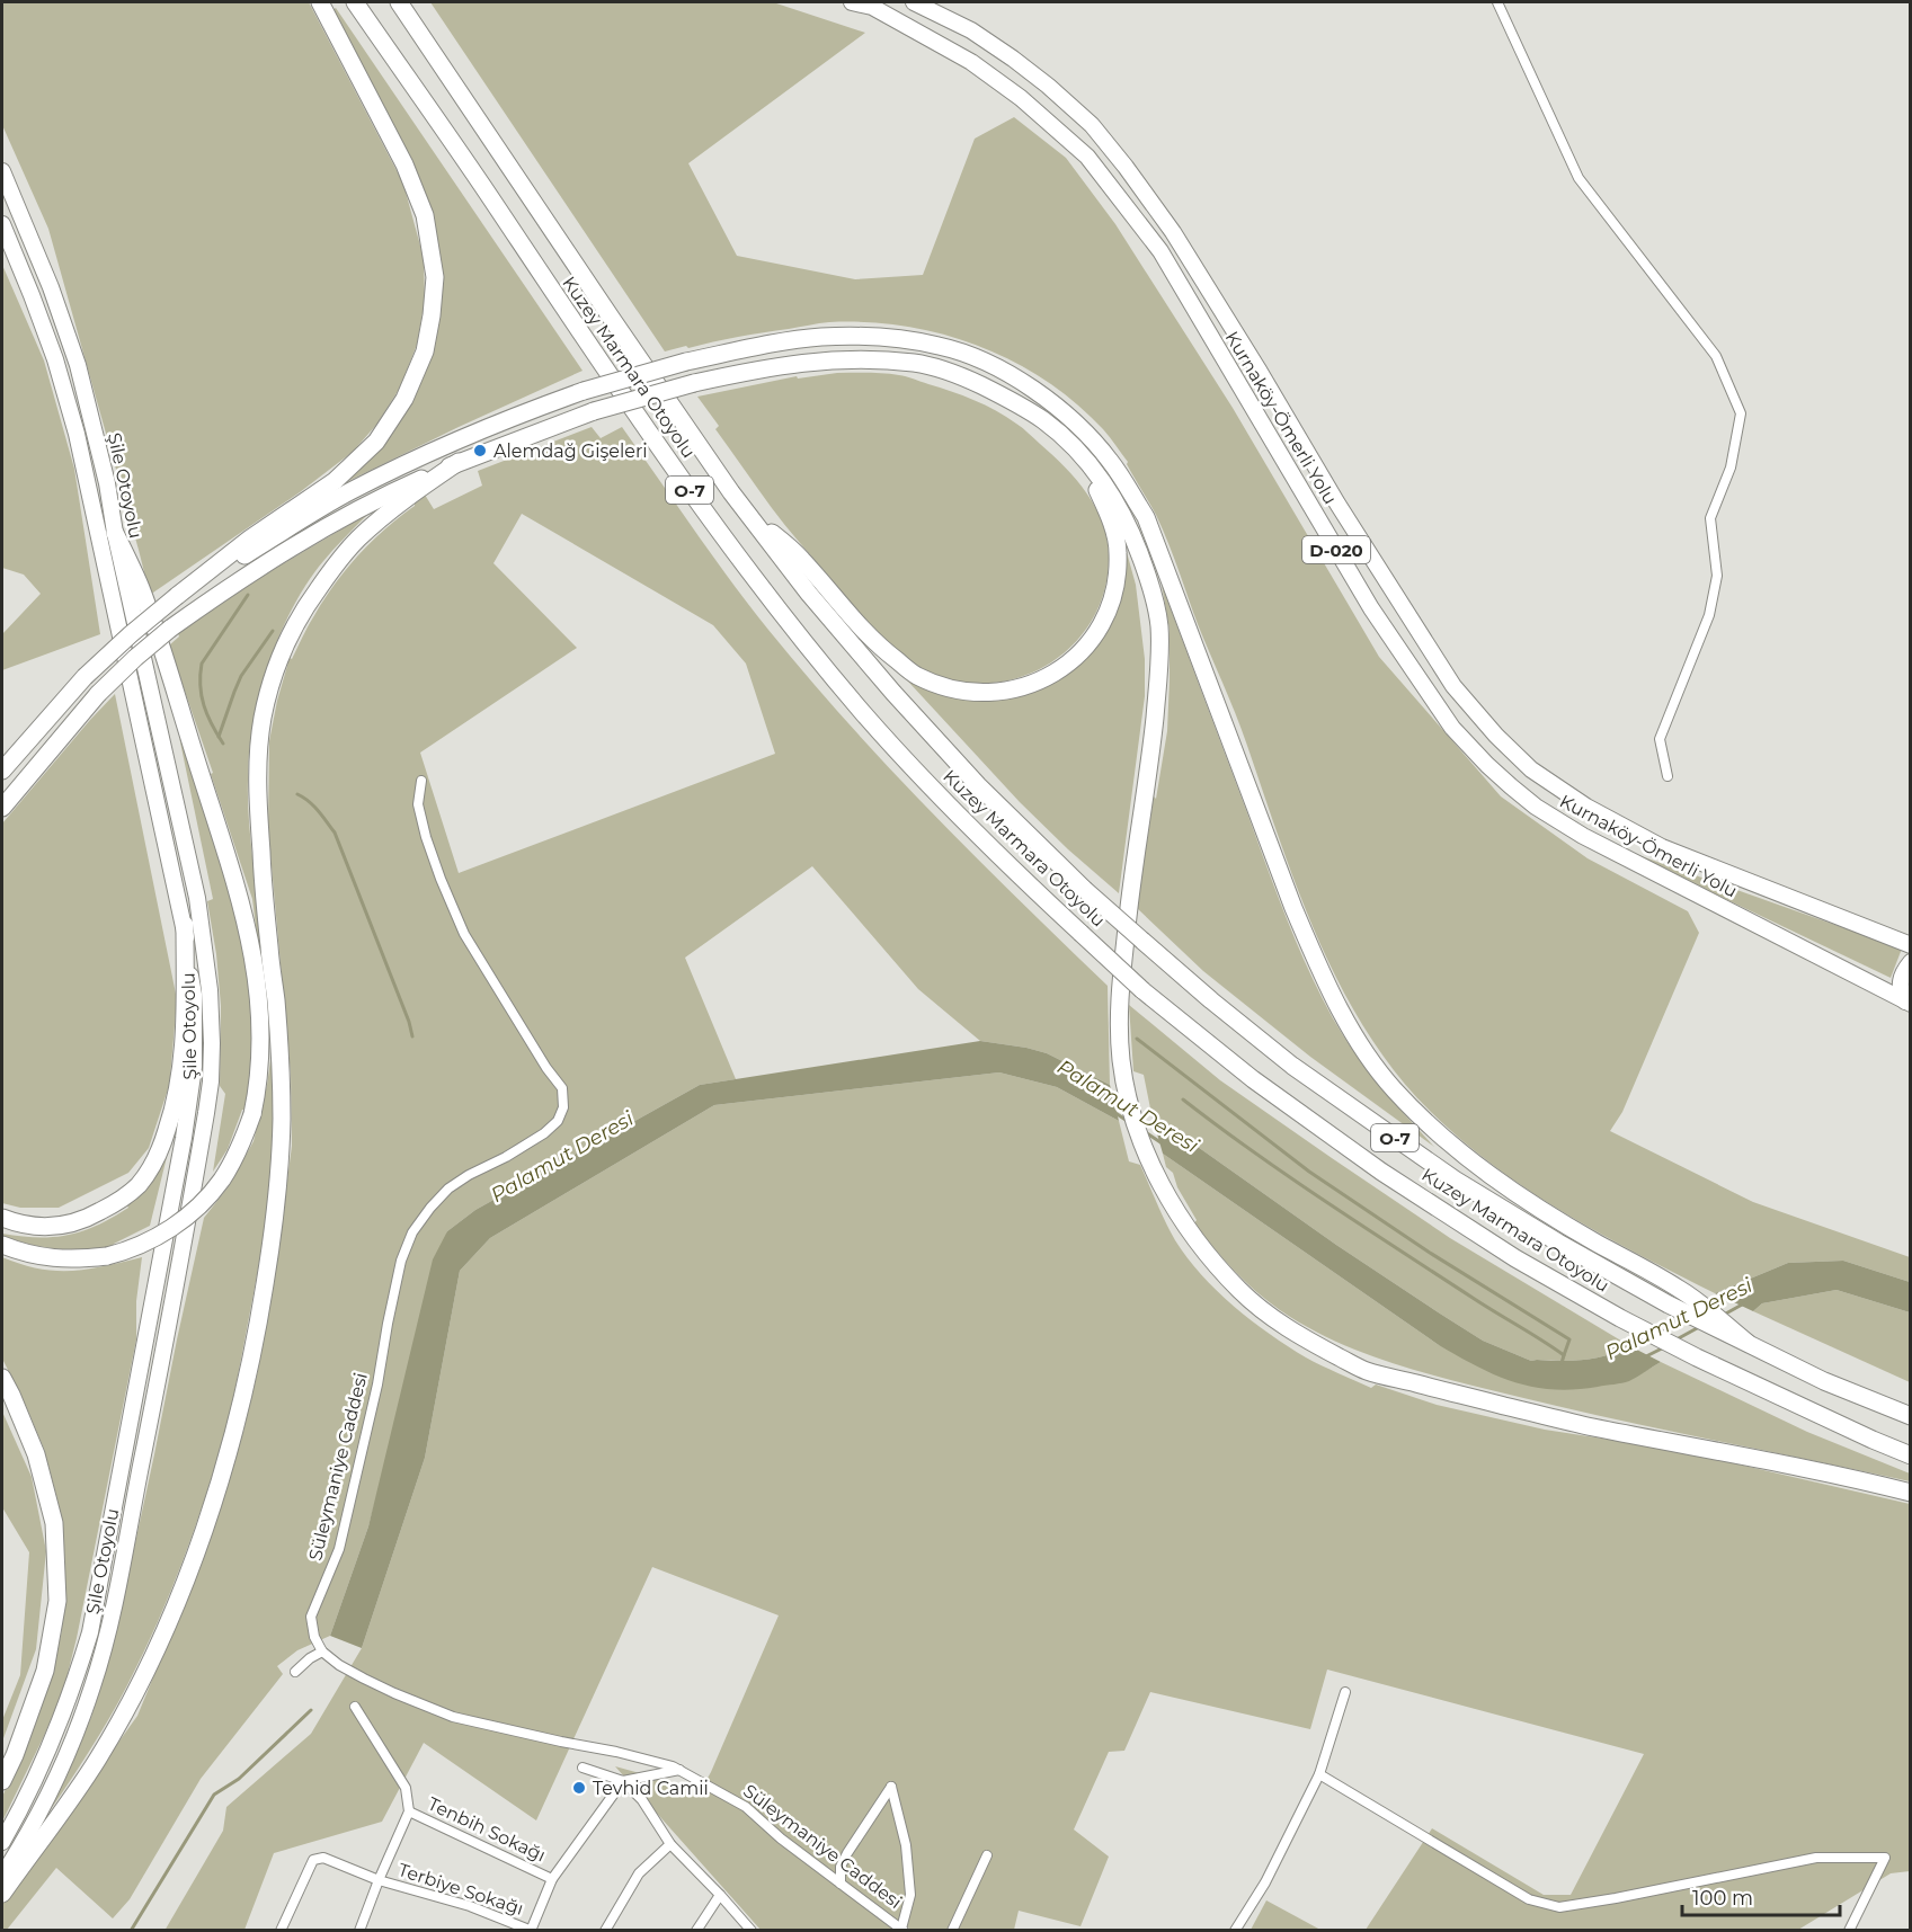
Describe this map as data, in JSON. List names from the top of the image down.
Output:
{
  "streets": {
    "highway": [
      "Kuzey Marmara Otoyolu",
      "Kurnaköy-Ömerli Yolu",
      "Şile Otoyolu",
      "O-7",
      "D-020"
    ],
    "street": ["Süleymaniye Caddesi", "Tenbih Sokağı", "Terbiye Sokağı"]
  },
  "water": ["Palamut Deresi"],
  "places": ["Alemdağ Gişeleri", "Tevhid Camii"],
  "scale_bar": "100 m"
}
